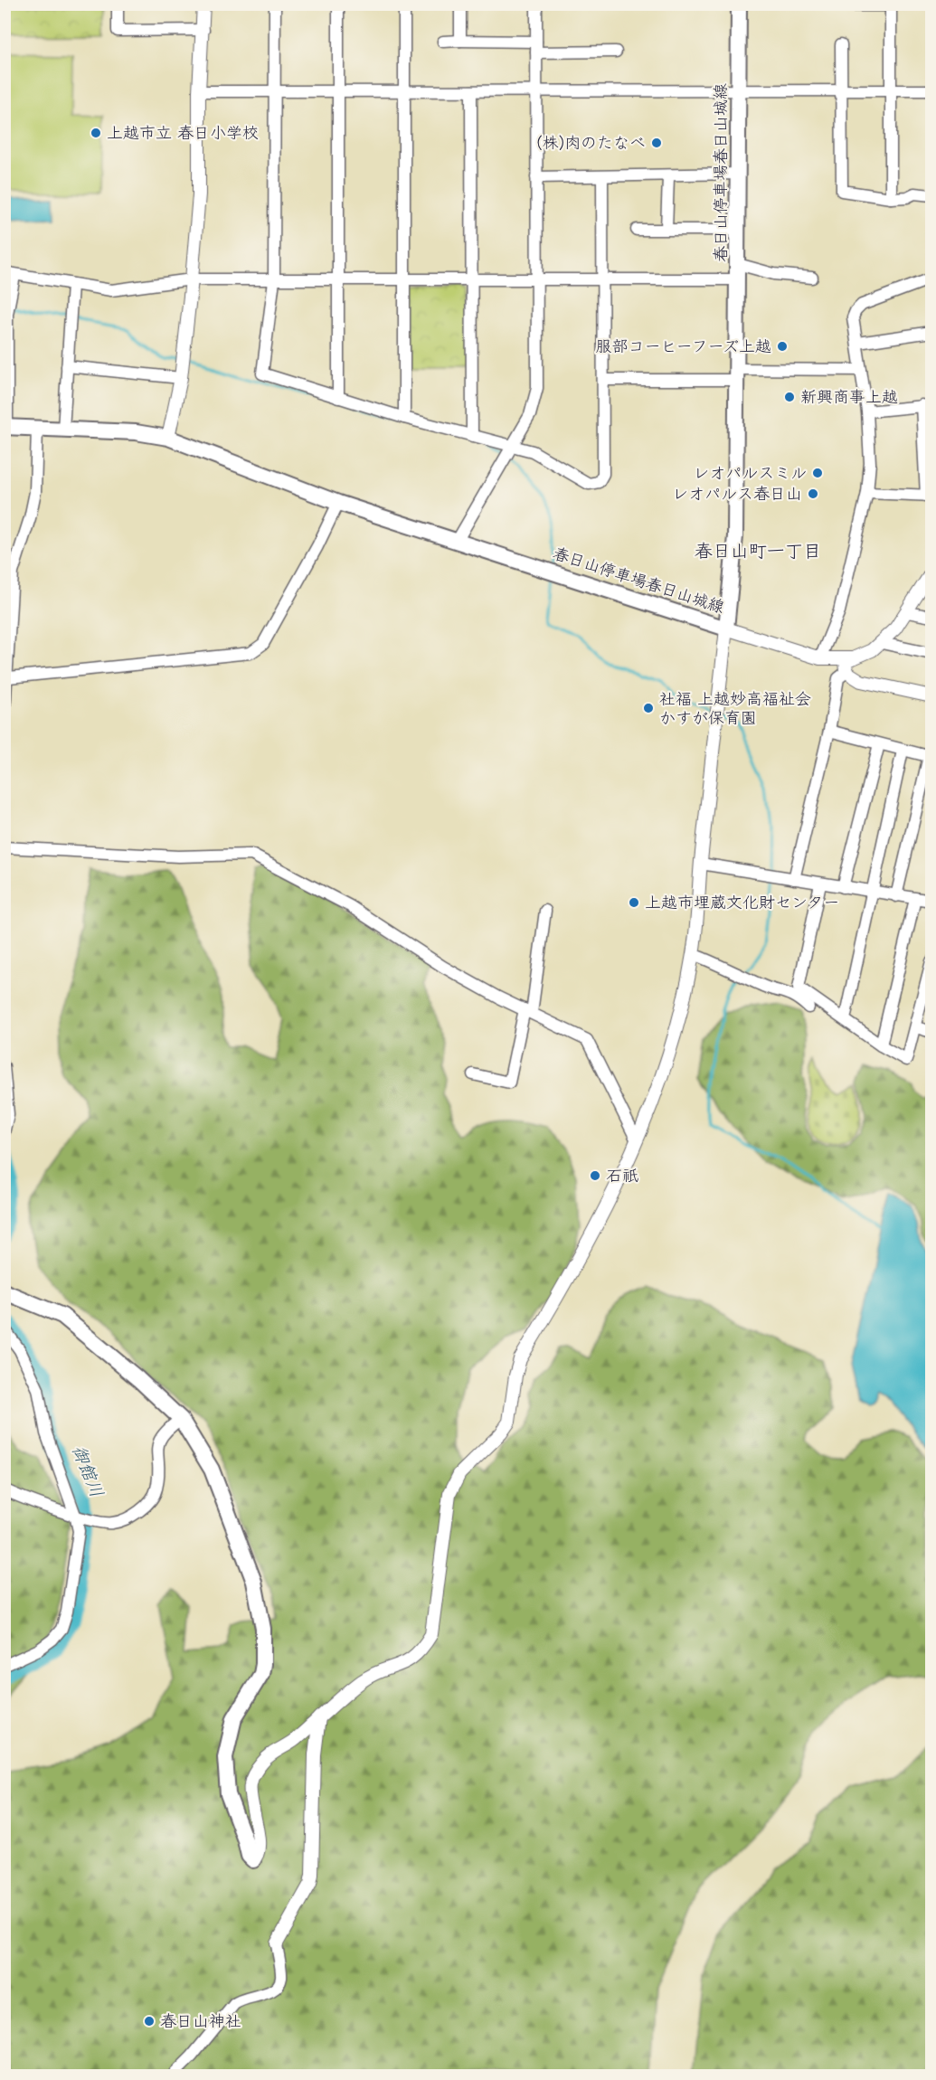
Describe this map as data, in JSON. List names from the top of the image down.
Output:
{
  "streets": {
    "main road": ["春日山停車場春日山城線"]
  },
  "districts": ["春日山町一丁目"],
  "water": ["御館川"],
  "places": [
    "上越市立 春日小学校",
    "(株)肉のたなべ",
    "服部コーヒーフーズ上越",
    "新興商事上越",
    "レオパルスミル",
    "レオパルス春日山",
    "社福 上越妙高福祉会 かすが保育園",
    "上越市埋蔵文化財センター",
    "石祇",
    "春日山神社"
  ]
}
